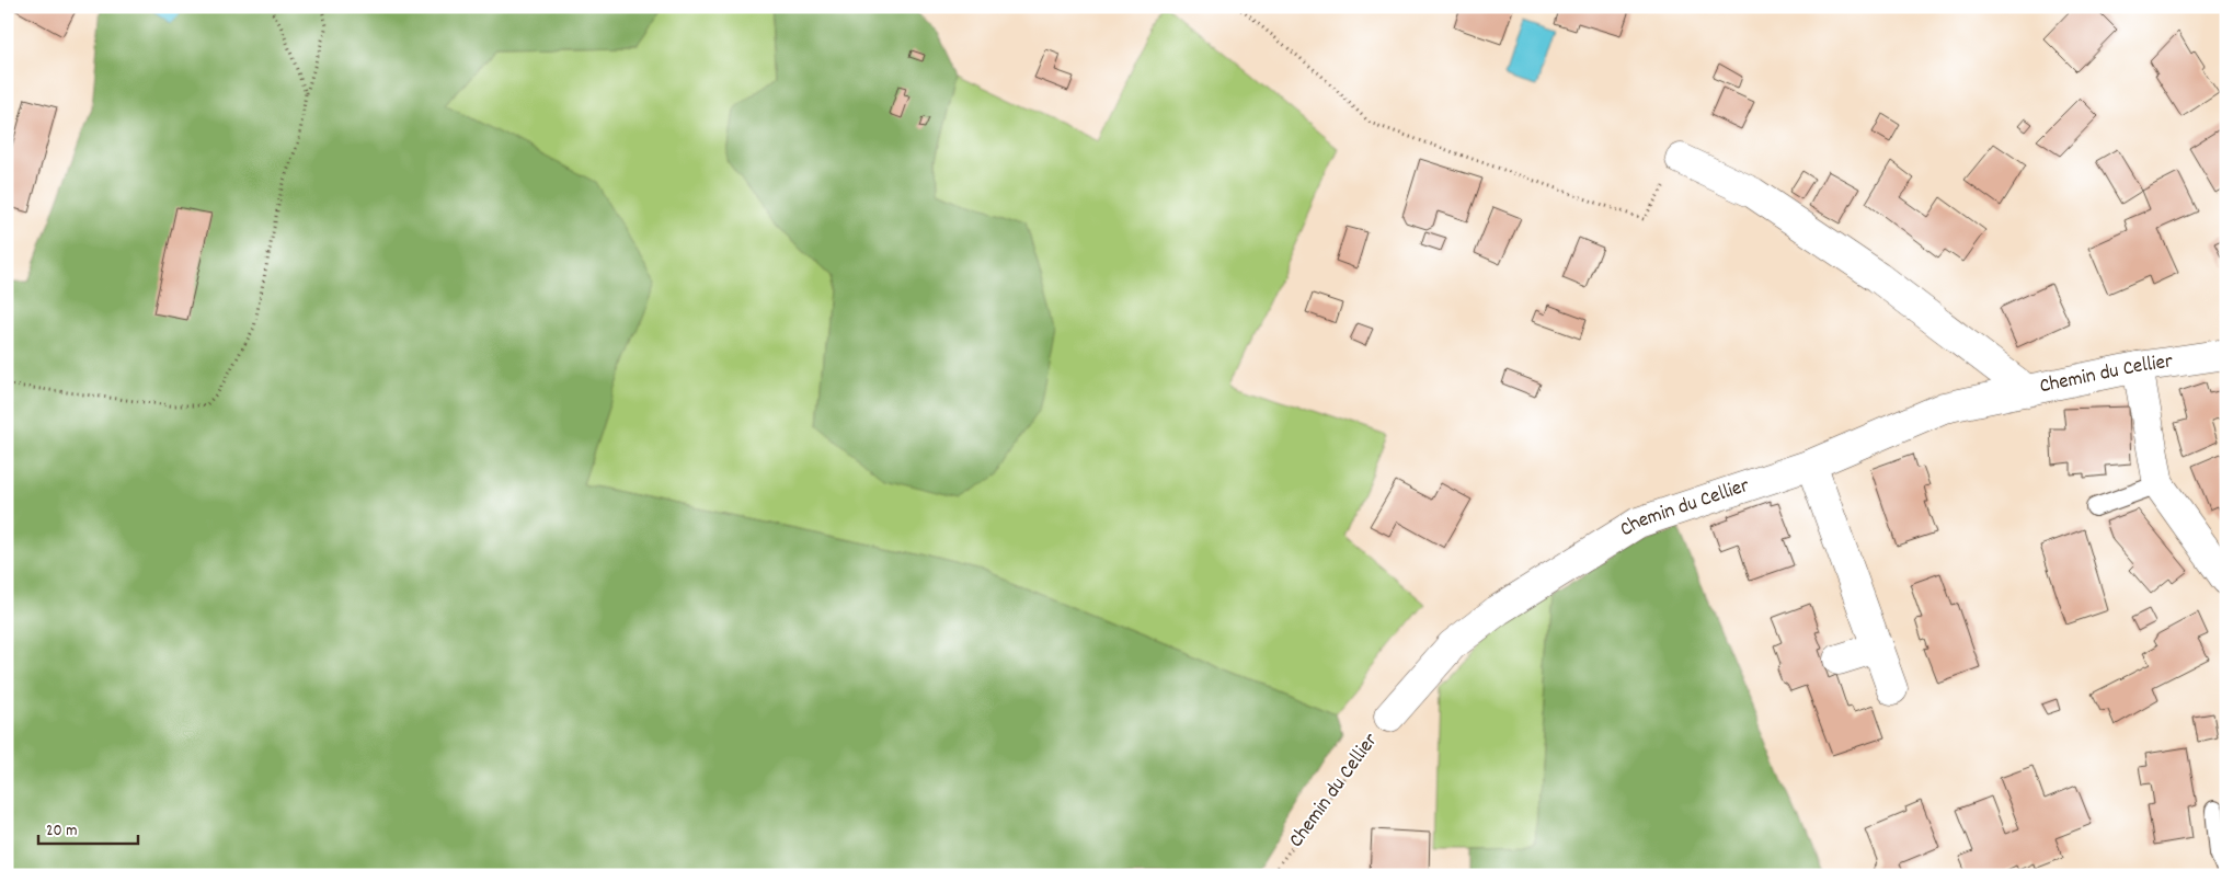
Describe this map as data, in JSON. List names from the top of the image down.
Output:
{
  "streets": {
    "street": ["Chemin du Cellier"]
  },
  "scale_bar": "20 m"
}
